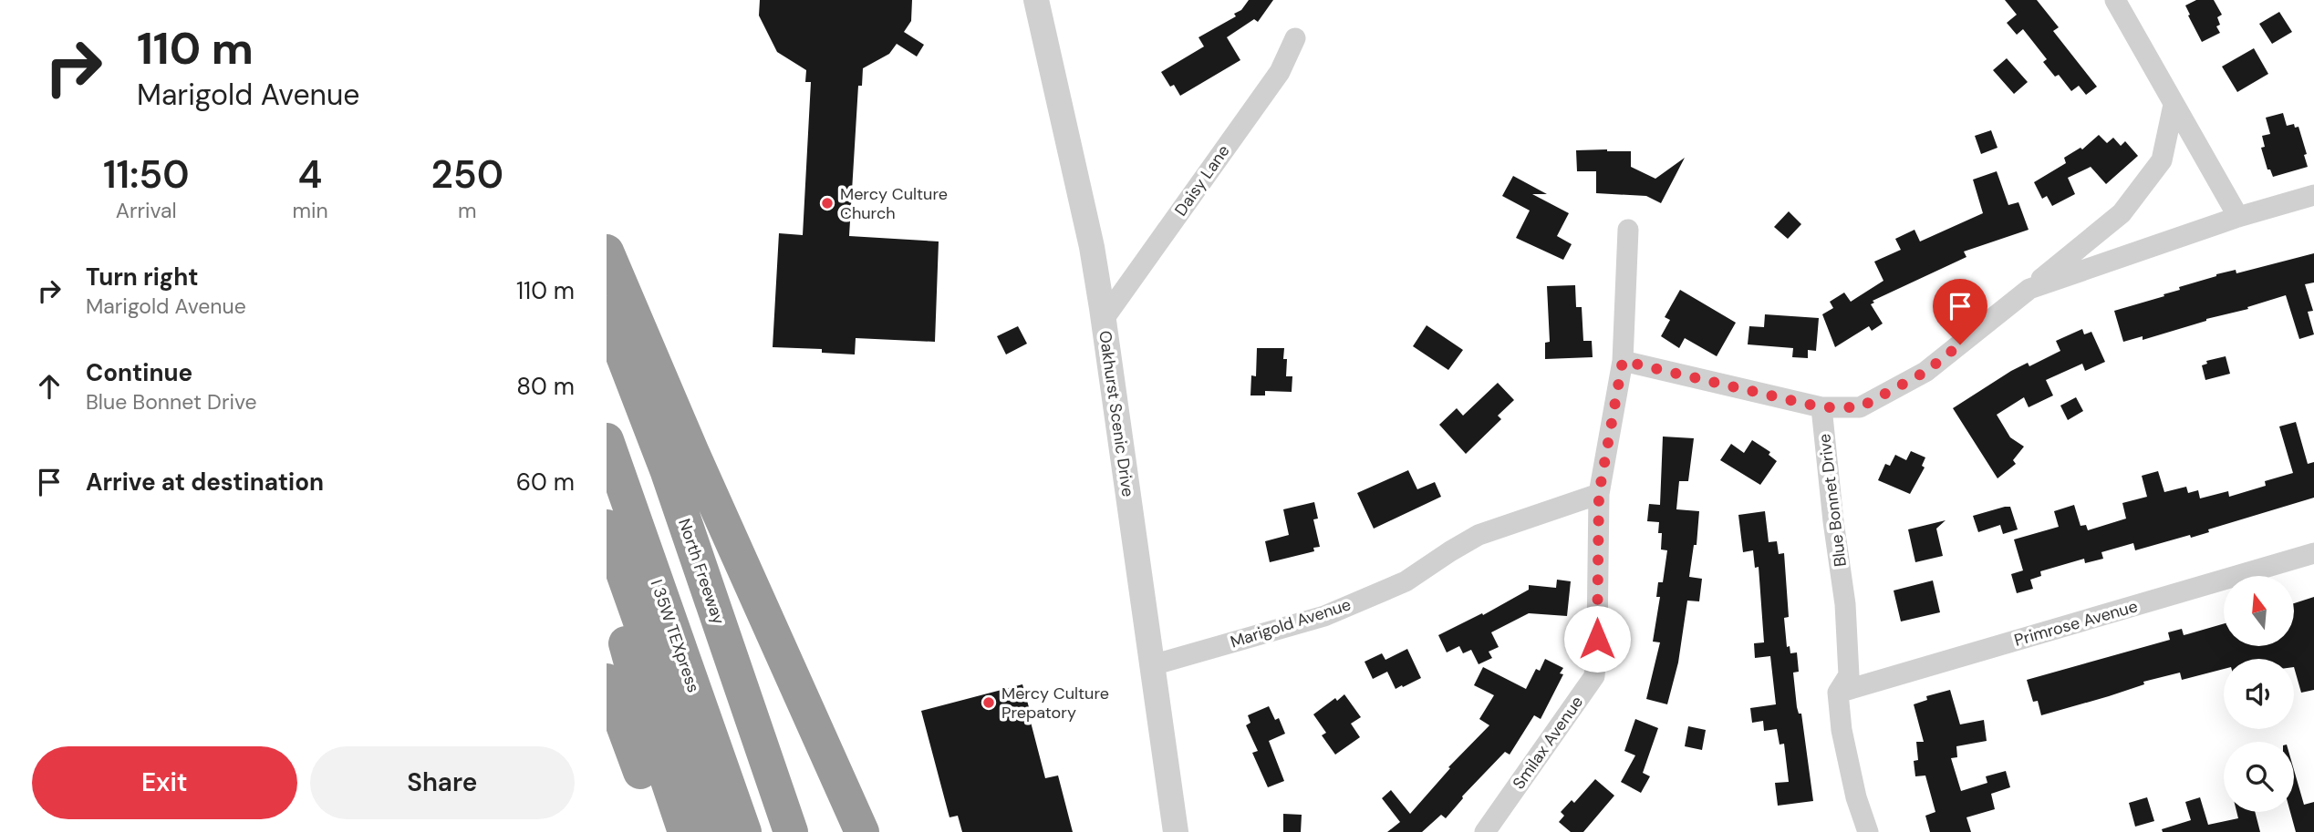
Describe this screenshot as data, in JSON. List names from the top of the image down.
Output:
{
  "streets": {
    "highway": ["North Freeway", "I 35W TEXpress"],
    "street": [
      "Daisy Lane",
      "Oakhurst Scenic Drive",
      "Blue Bonnet Drive",
      "Marigold Avenue",
      "Primrose Avenue",
      "Smilax Avenue"
    ]
  },
  "crossings": [
    ["Daisy Lane", "Oakhurst Scenic Drive"],
    ["Oakhurst Scenic Drive", "Marigold Avenue"],
    ["Blue Bonnet Drive", "Primrose Avenue"],
    ["Marigold Avenue", "Smilax Avenue"]
  ],
  "places": ["Mercy Culture Church", "Mercy Culture Prepatory"],
  "north": "top",
  "page": {
    "turn": ["110 m", "Marigold Avenue"],
    "eta": [
      "11:50",
      "Arrival",
      "4",
      "min",
      "250",
      "m"
    ],
    "list": [
      {
        "name": "Turn right",
        "note": "Marigold Avenue",
        "value": "110 m"
      },
      {
        "name": "Continue",
        "note": "Blue Bonnet Drive",
        "value": "80 m"
      },
      {
        "name": "Arrive at destination",
        "value": "60 m"
      }
    ],
    "buttons": ["Exit", "Share"]
  }
}
